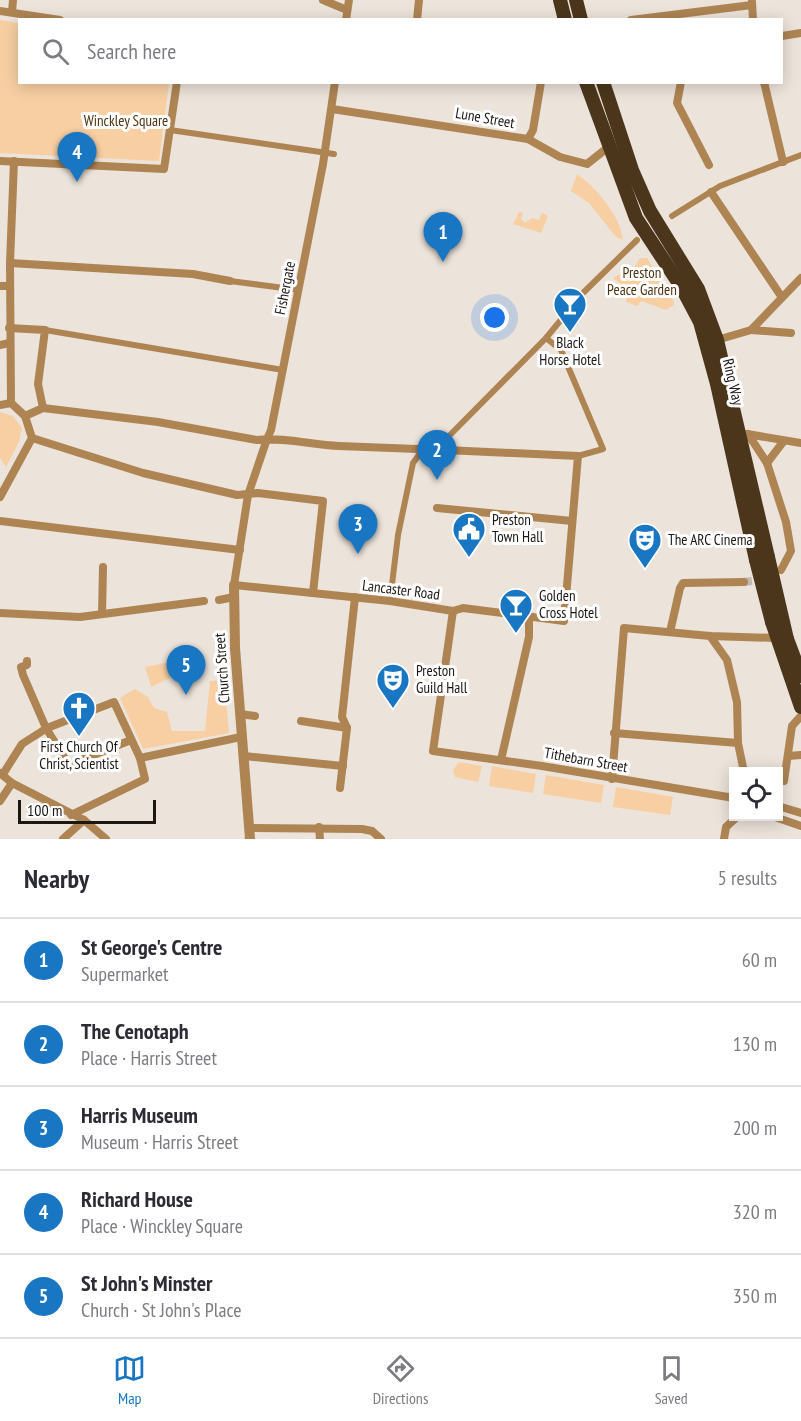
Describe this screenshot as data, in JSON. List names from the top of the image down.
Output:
{
  "streets": {
    "highway": ["Ring Way"],
    "street": [
      "Lune Street",
      "Fishergate",
      "Lancaster Road",
      "Church Street",
      "Tithebarn Street"
    ]
  },
  "crossings": [
    ["Lune Street", "Fishergate"],
    ["Lune Street", "Ring Way"],
    ["Fishergate", "Church Street"],
    ["Lancaster Road", "Church Street"],
    ["Lancaster Road", "Tithebarn Street"]
  ],
  "parks": ["Winckley Square", "Preston Peace Garden"],
  "places": {
    "bar": ["Black Horse Hotel", "Golden Cross Hotel"],
    "public building": ["Preston Town Hall"],
    "theatre": ["The ARC Cinema", "Preston Guild Hall"],
    "church": ["First Church Of Christ, Scientist"]
  },
  "scale_bar": "100 m",
  "page": {
    "search": "Search here",
    "pins": [
      "4",
      "1",
      "2",
      "3",
      "5"
    ],
    "scale": "100 m",
    "heading": ["Nearby", "5 results"],
    "list": [
      {
        "mark": "1",
        "name": "St George's Centre",
        "note": "Supermarket",
        "value": "60 m"
      },
      {
        "mark": "2",
        "name": "The Cenotaph",
        "note": "Place · Harris Street",
        "value": "130 m"
      },
      {
        "mark": "3",
        "name": "Harris Museum",
        "note": "Museum · Harris Street",
        "value": "200 m"
      },
      {
        "mark": "4",
        "name": "Richard House",
        "note": "Place · Winckley Square",
        "value": "320 m"
      },
      {
        "mark": "5",
        "name": "St John's Minster",
        "note": "Church · St John's Place",
        "value": "350 m"
      }
    ],
    "nav": ["Map", "Directions", "Saved"]
  }
}
